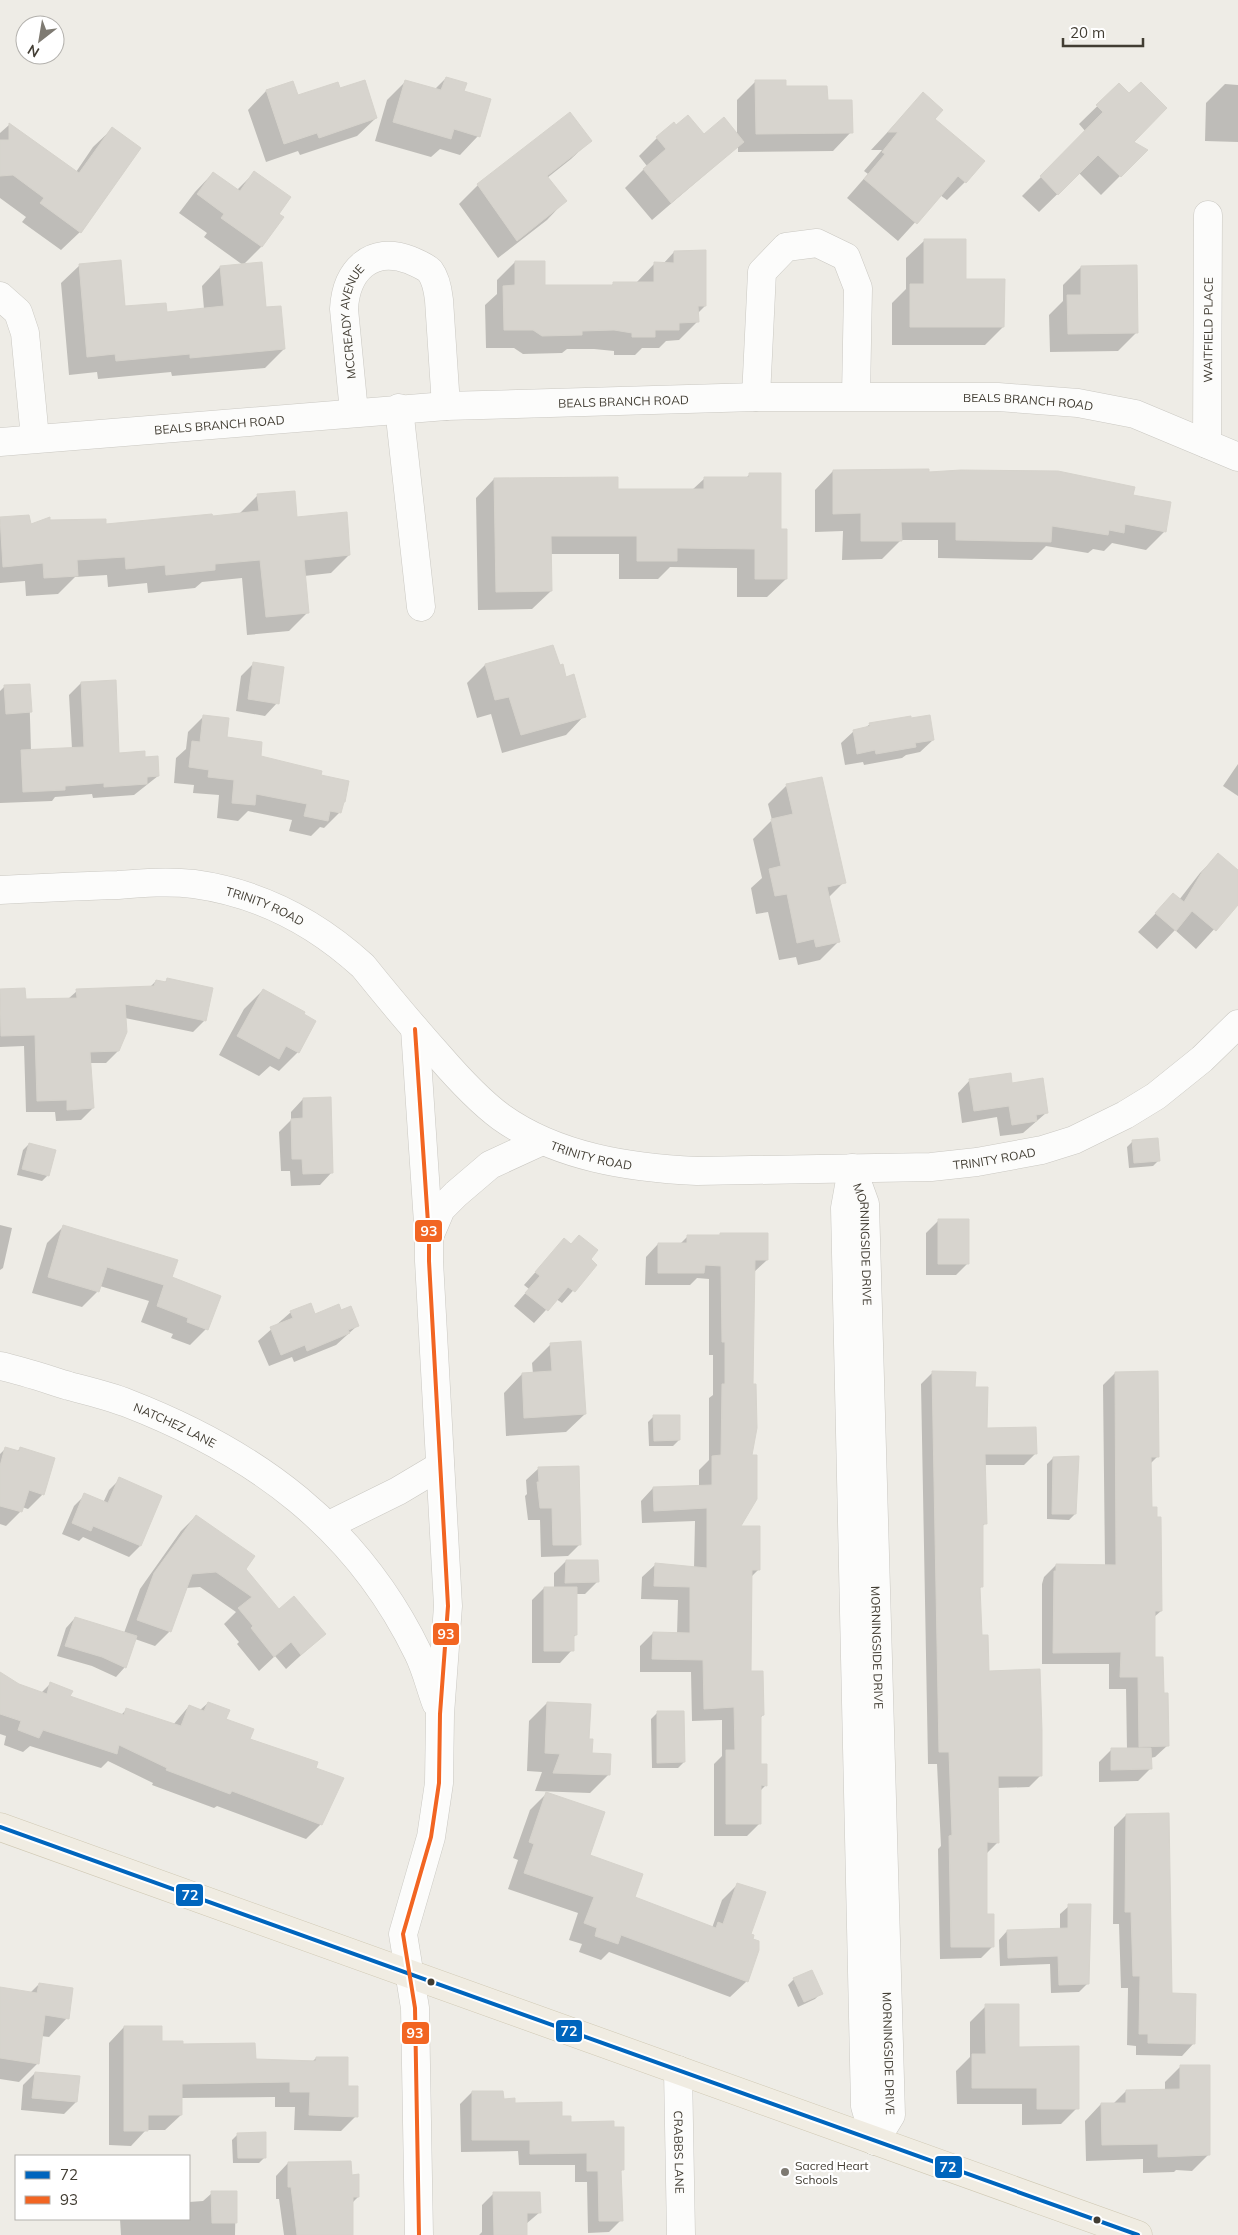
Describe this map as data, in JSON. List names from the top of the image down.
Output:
{
  "streets": {
    "street": [
      "MCCREADY AVENUE",
      "WAITFIELD PLACE",
      "BEALS BRANCH ROAD",
      "TRINITY ROAD",
      "MORNINGSIDE DRIVE",
      "NATCHEZ LANE",
      "CRABBS LANE"
    ]
  },
  "crossings": [
    ["MCCREADY AVENUE", "BEALS BRANCH ROAD"],
    ["WAITFIELD PLACE", "BEALS BRANCH ROAD"],
    ["TRINITY ROAD", "MORNINGSIDE DRIVE"]
  ],
  "places": ["Sacred Heart Schools"],
  "lines": ["transit line 93", "transit line 72"],
  "legend": ["72", "93"],
  "scale_bar": "20 m",
  "north": "bottom left"
}
